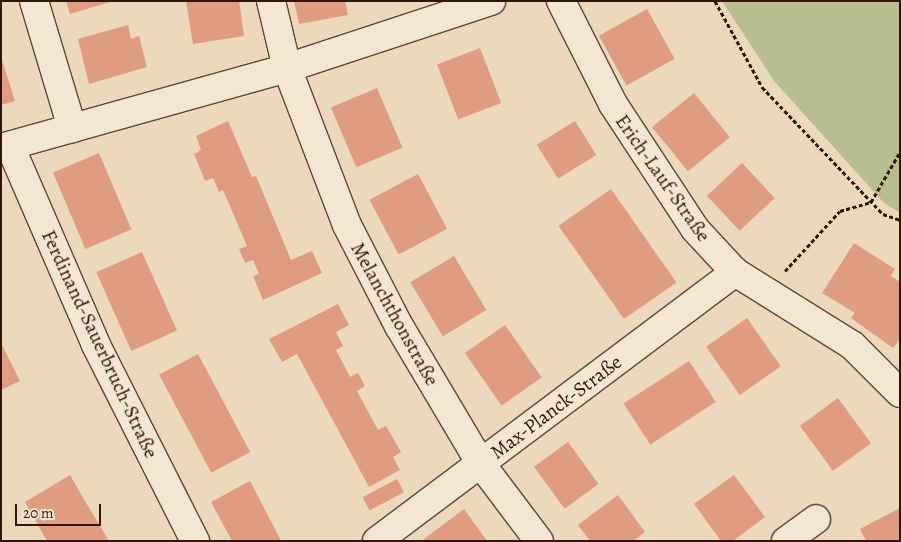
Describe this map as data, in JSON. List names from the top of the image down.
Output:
{
  "streets": {
    "street": [
      "Erich-Lauf-Straße",
      "Melanchthonstraße",
      "Ferdinand-Sauerbruch-Straße",
      "Max-Planck-Straße"
    ]
  },
  "crossings": [
    ["Erich-Lauf-Straße", "Max-Planck-Straße"],
    ["Melanchthonstraße", "Max-Planck-Straße"]
  ],
  "scale_bar": "20 m"
}
